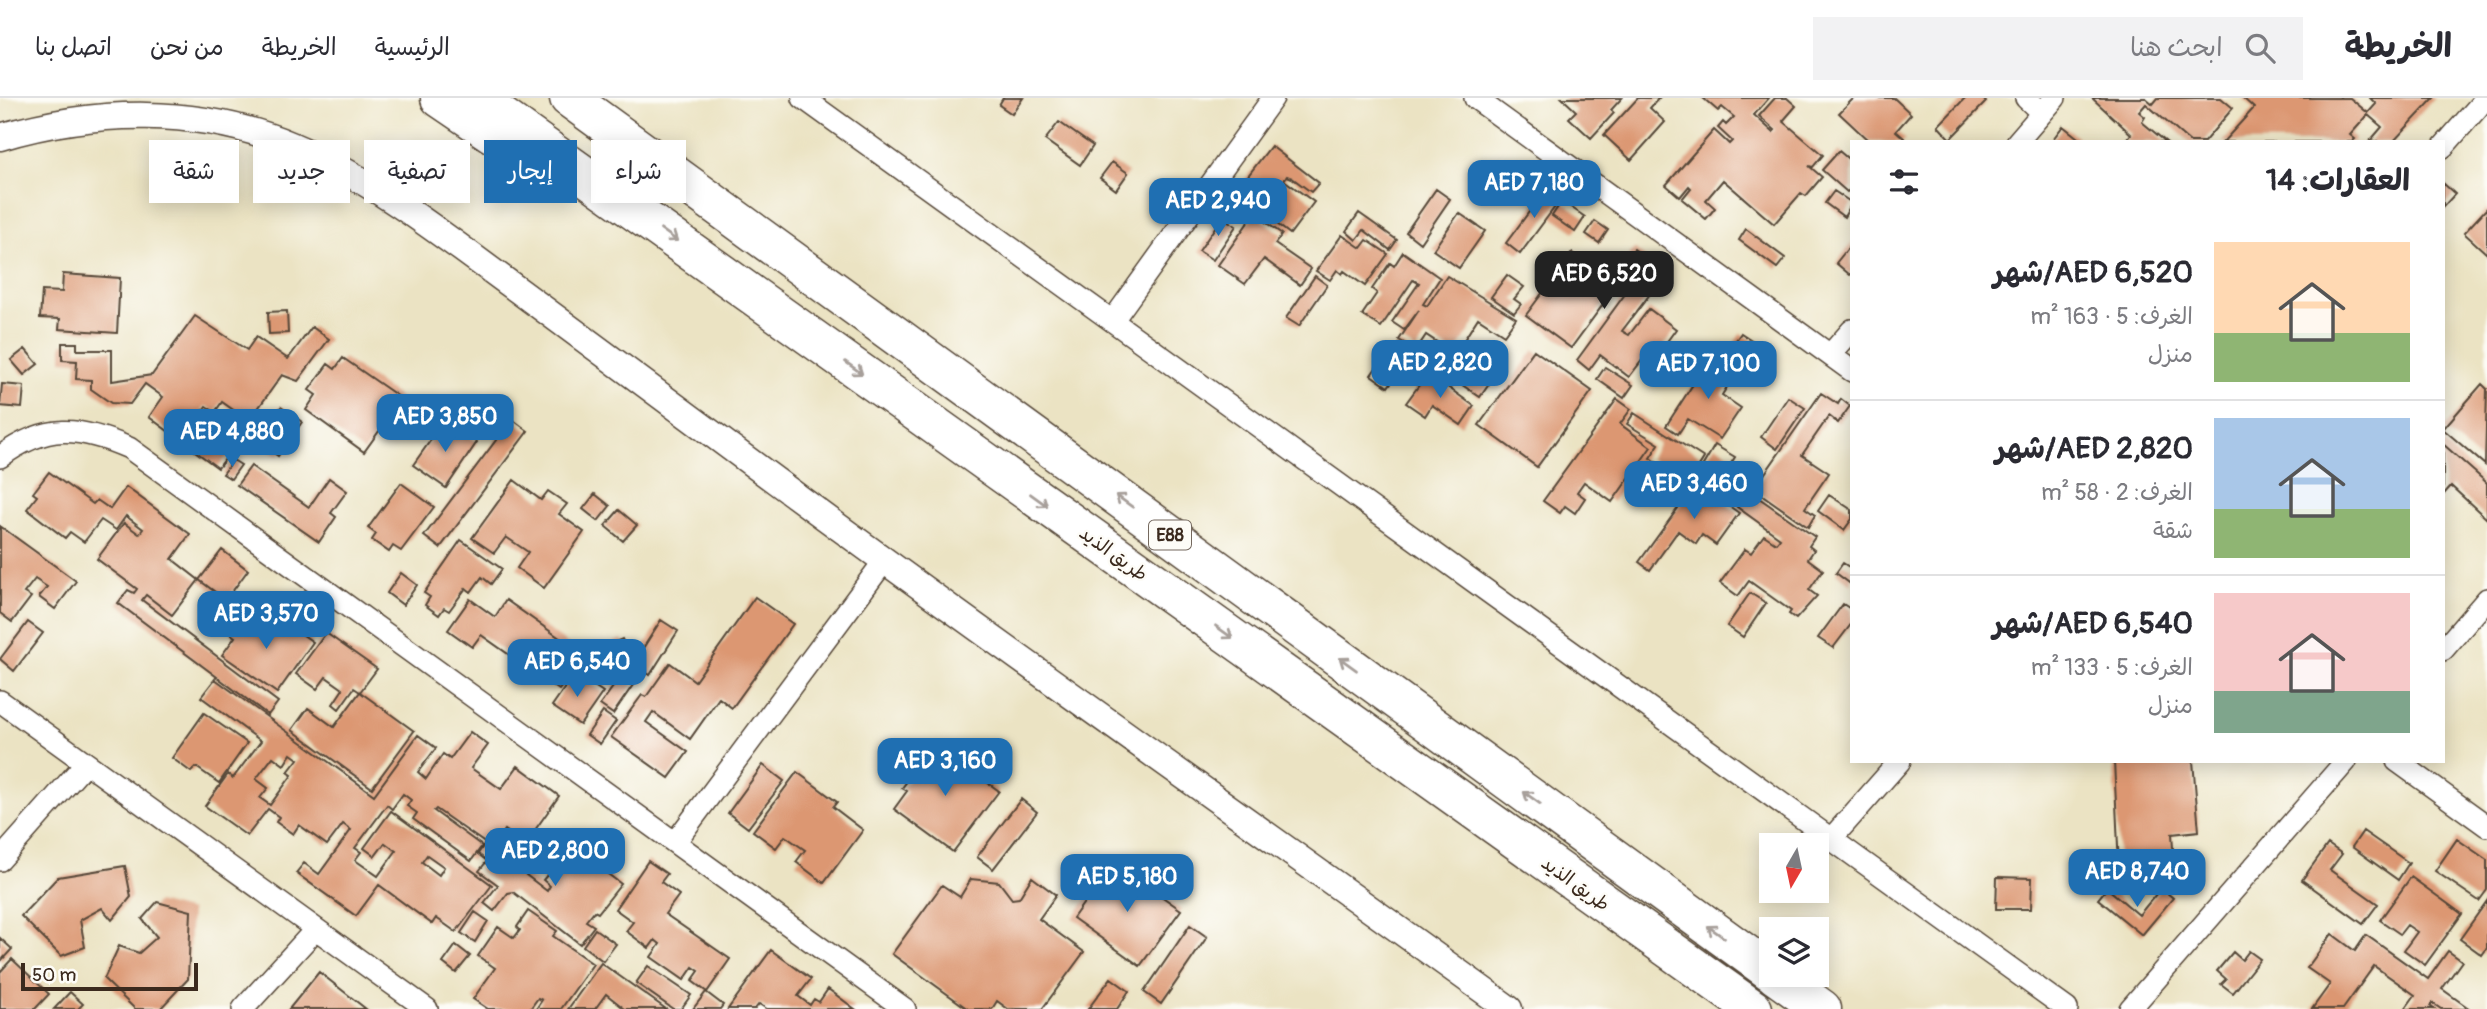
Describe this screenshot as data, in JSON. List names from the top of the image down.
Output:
{
  "streets": {
    "highway": ["E88", "طريق الذيد"]
  },
  "scale_bar": "50 m",
  "north": "bottom",
  "page": {
    "header": "الخريطة",
    "search": "ابحث هنا",
    "nav": [
      "الرئيسية",
      "الخريطة",
      "من نحن",
      "اتصل بنا"
    ],
    "chip": [
      "شراء",
      "إيجار",
      "تصفية",
      "جديد",
      "شقة"
    ],
    "heading": "العقارات: 14",
    "price": [
      "AED 7,180",
      "AED 2,940",
      "AED 6,520",
      "AED 2,820",
      "AED 7,100",
      "AED 3,850",
      "AED 4,880",
      "AED 3,460",
      "AED 3,570",
      "AED 6,540",
      "AED 3,160",
      "AED 2,800",
      "AED 8,740",
      "AED 5,180"
    ],
    "list": [
      {
        "name": "AED 6,520/شهر",
        "note": "الغرف: 5 · 163 m² · منزل"
      },
      {
        "name": "AED 2,820/شهر",
        "note": "الغرف: 2 · 58 m² · شقة"
      },
      {
        "name": "AED 6,540/شهر",
        "note": "الغرف: 5 · 133 m² · منزل"
      }
    ],
    "scale": "50 m"
  }
}
